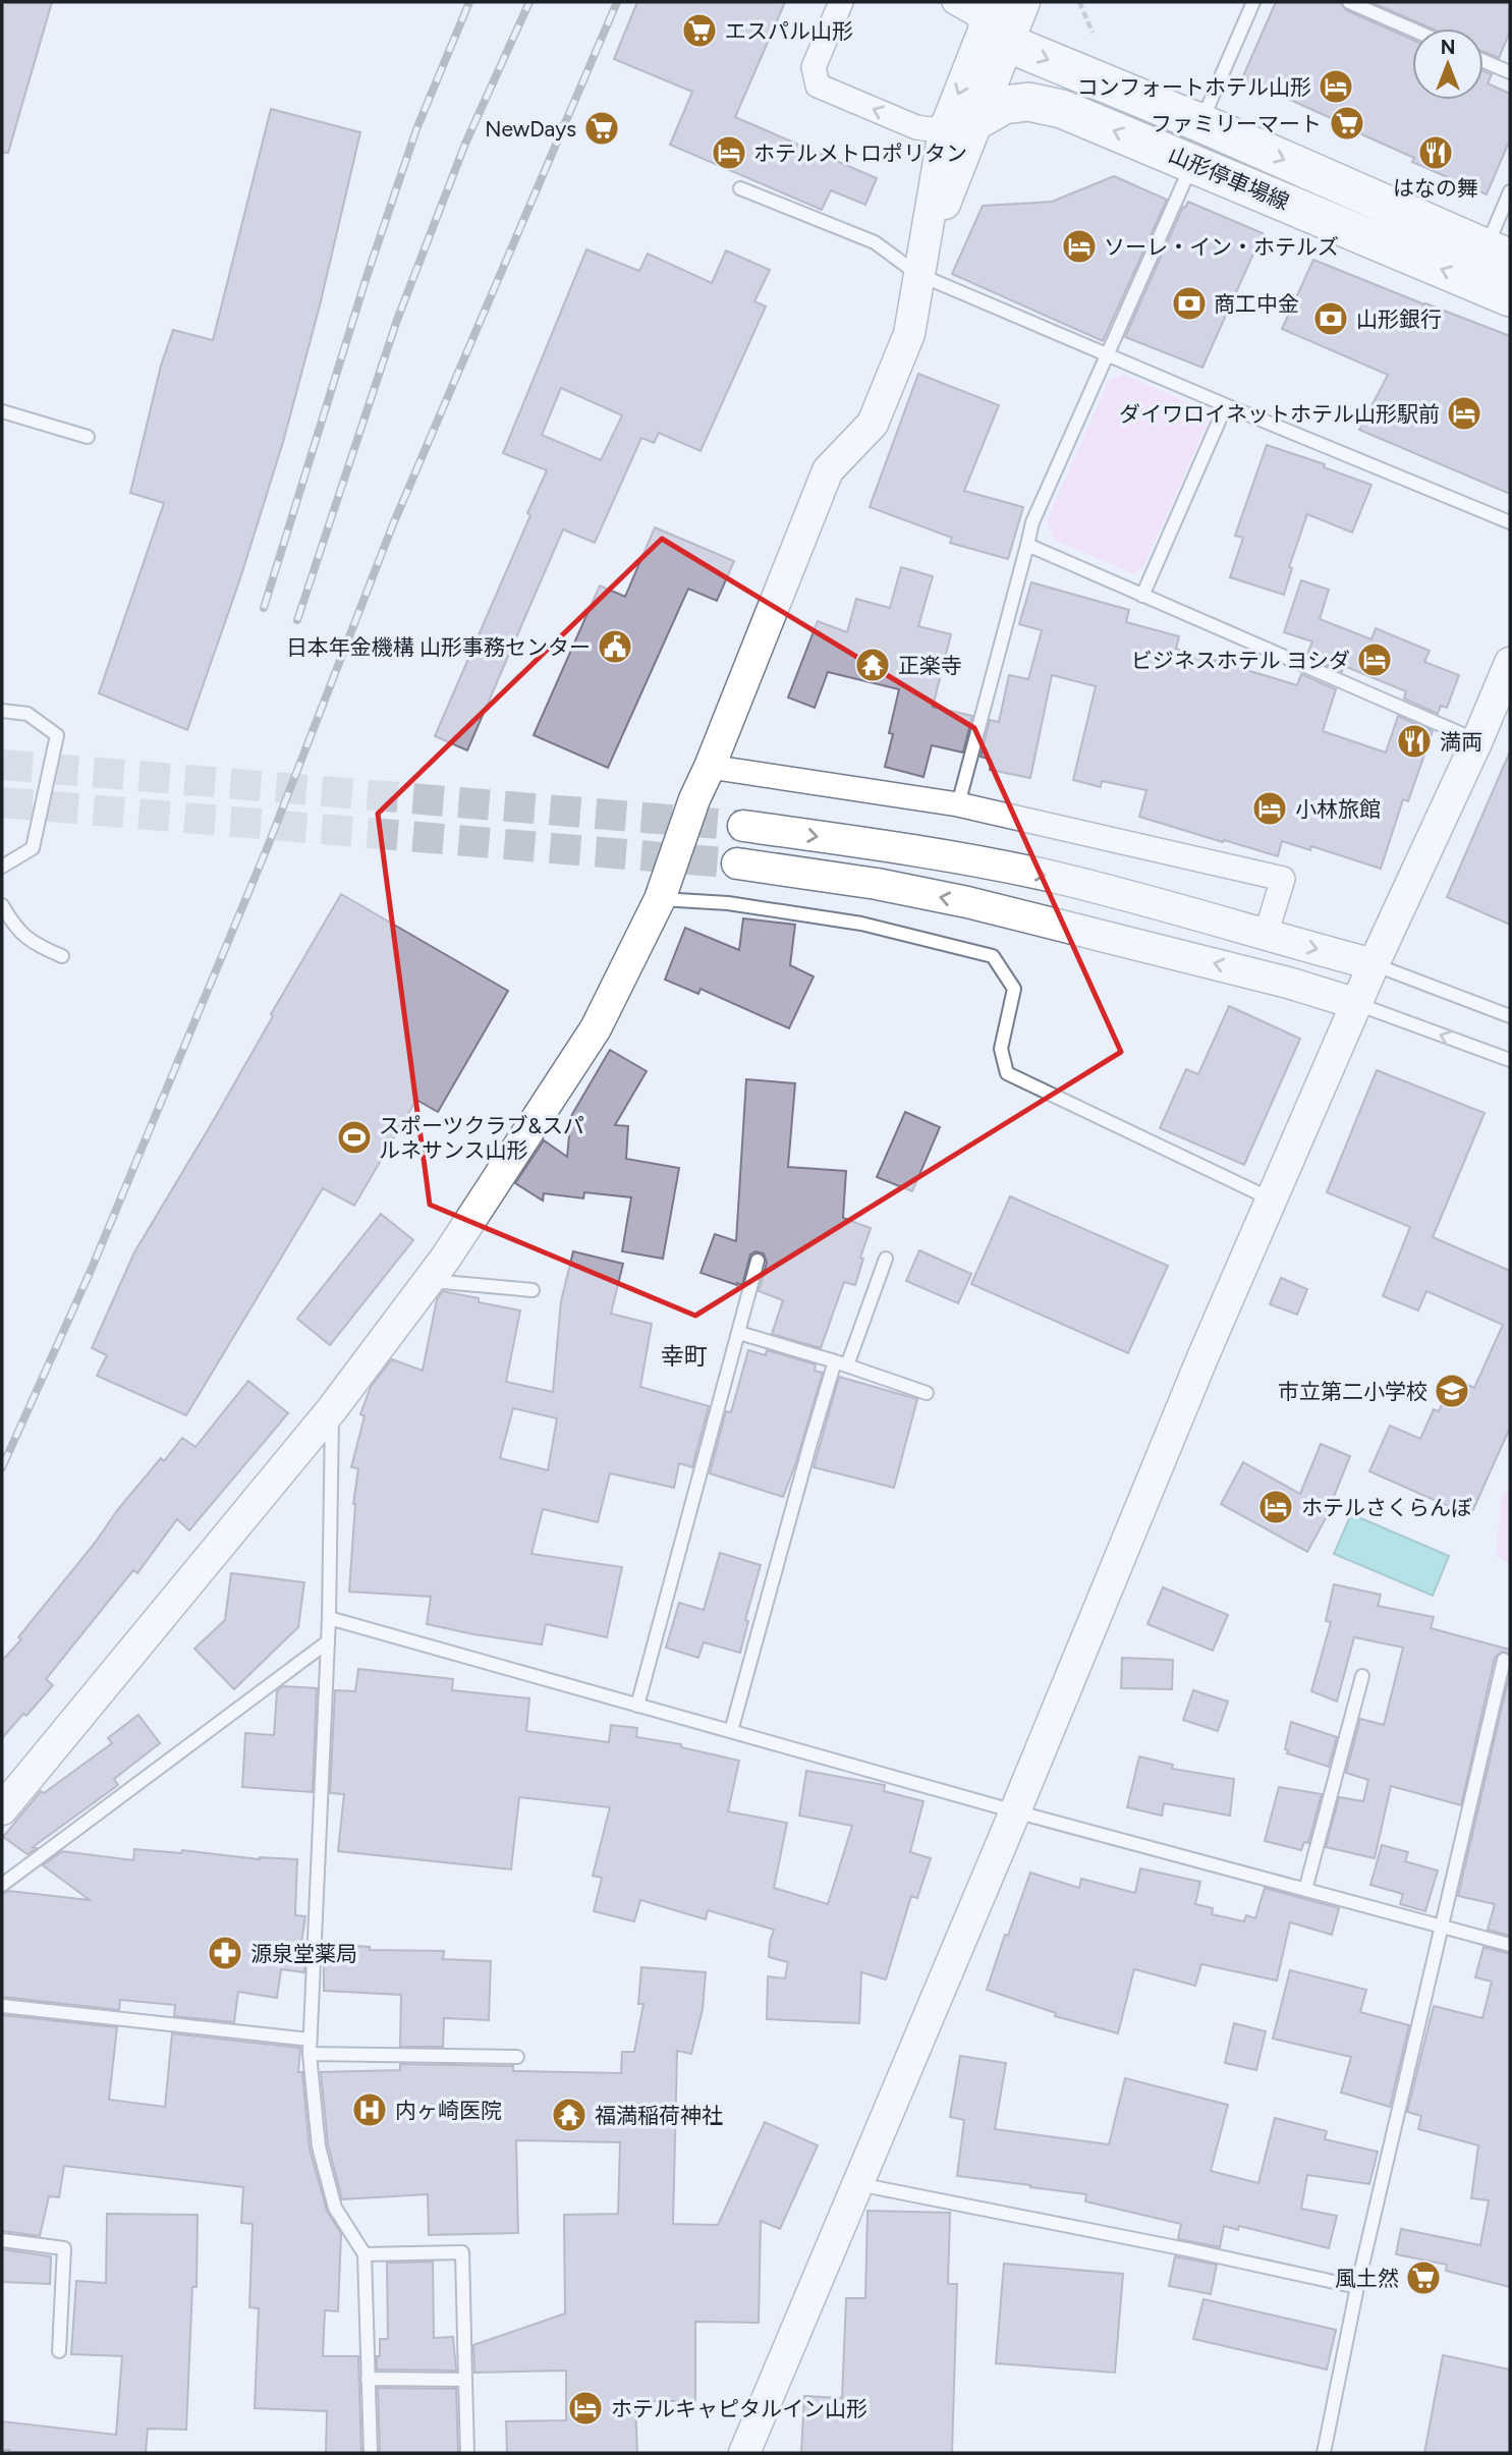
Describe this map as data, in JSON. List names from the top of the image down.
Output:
{
  "streets": {
    "main road": ["山形停車場線"]
  },
  "districts": ["幸町"],
  "places": {
    "supermarket": [
      "エスパル山形",
      "ファミリーマート",
      "NewDays",
      "風土然"
    ],
    "hotel": [
      "コンフォートホテル山形",
      "ホテルメトロポリタン",
      "ソーレ・イン・ホテルズ",
      "ダイワロイネットホテル山形駅前",
      "ビジネスホテル ヨシダ",
      "小林旅館",
      "ホテルさくらんぼ",
      "ホテルキャピタルイン山形"
    ],
    "restaurant": ["はなの舞", "満両"],
    "bank": ["商工中金", "山形銀行"],
    "public building": ["日本年金機構 山形事務センター"],
    "temple": ["正楽寺", "福満稲荷神社"],
    "sports": ["スポーツクラブ&スパ ルネサンス山形"],
    "school or university": ["市立第二小学校"],
    "pharmacy": ["源泉堂薬局"],
    "hospital": ["内ヶ崎医院"]
  },
  "north": "top"
}
